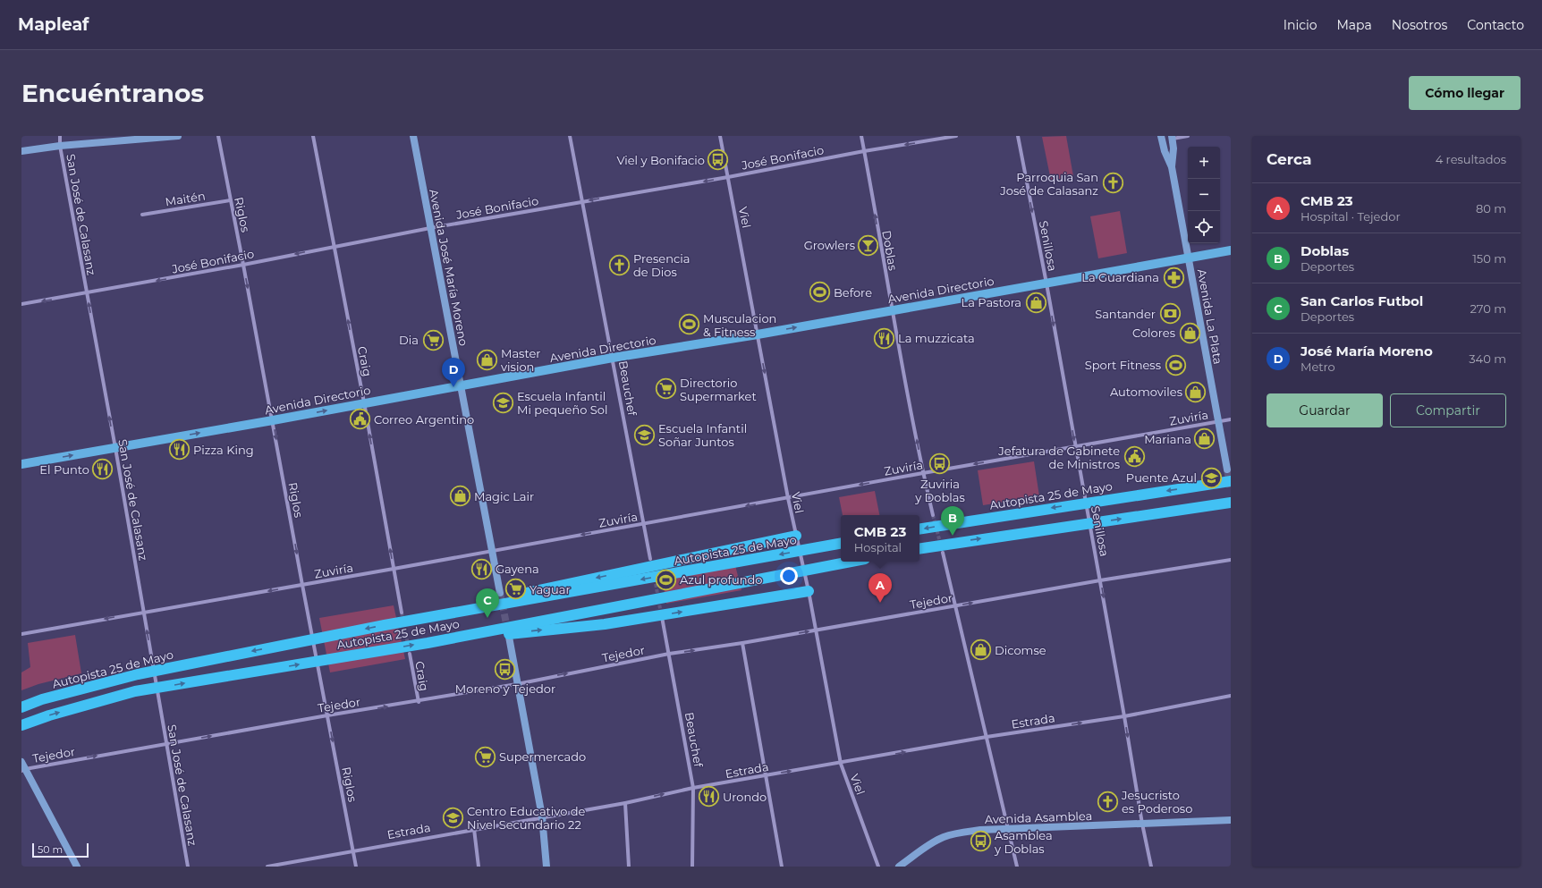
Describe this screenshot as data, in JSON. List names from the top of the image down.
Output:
{
  "streets": {
    "highway": ["Autopista 25 de Mayo"],
    "main road": [
      "Avenida José María Moreno",
      "Avenida Directorio",
      "Avenida La Plata",
      "Avenida Asamblea"
    ],
    "street": [
      "José Bonifacio",
      "Maitén",
      "San José de Calasanz",
      "Riglos",
      "Viel",
      "Senillosa",
      "Doblas",
      "Craig",
      "Beauchef",
      "Zuviría",
      "Tejedor",
      "Estrada"
    ]
  },
  "crossings": [
    ["José Bonifacio", "San José de Calasanz"],
    ["José Bonifacio", "Riglos"],
    ["José Bonifacio", "Viel"],
    ["José Bonifacio", "Doblas"],
    ["José Bonifacio", "Avenida José María Moreno"],
    ["José Bonifacio", "Craig"],
    ["José Bonifacio", "Beauchef"],
    ["Maitén", "Riglos"],
    ["San José de Calasanz", "Avenida Directorio"],
    ["San José de Calasanz", "Zuviría"],
    ["San José de Calasanz", "Tejedor"],
    ["Riglos", "Avenida Directorio"],
    ["Riglos", "Zuviría"],
    ["Riglos", "Tejedor"],
    ["Riglos", "Estrada"],
    ["Viel", "Avenida Directorio"],
    ["Viel", "Zuviría"],
    ["Viel", "Tejedor"],
    ["Viel", "Estrada"],
    ["Senillosa", "Avenida Directorio"],
    ["Senillosa", "Zuviría"],
    ["Senillosa", "Tejedor"],
    ["Senillosa", "Estrada"],
    ["Senillosa", "Avenida Asamblea"],
    ["Doblas", "Avenida Directorio"],
    ["Doblas", "Zuviría"],
    ["Avenida José María Moreno", "Avenida Directorio"],
    ["Avenida José María Moreno", "Zuviría"],
    ["Avenida Directorio", "Avenida La Plata"],
    ["Avenida Directorio", "Craig"],
    ["Avenida Directorio", "Beauchef"],
    ["Avenida La Plata", "Zuviría"],
    ["Craig", "Zuviría"],
    ["Craig", "Tejedor"],
    ["Beauchef", "Zuviría"],
    ["Beauchef", "Tejedor"],
    ["Beauchef", "Estrada"]
  ],
  "one_way": [
    "José Bonifacio",
    "San José de Calasanz",
    "Riglos",
    "Senillosa",
    "Doblas",
    "Avenida Directorio",
    "Craig",
    "Zuviría",
    "Tejedor",
    "Estrada"
  ],
  "places": {
    "bus stop": [
      "Viel y Bonifacio",
      "Zuviria y Doblas",
      "Moreno y Tejedor",
      "Asamblea y Doblas"
    ],
    "church": ["Parroquia San José de Calasanz", "Presencia de Dios", "Jesucristo es Poderoso"],
    "bar": ["Growlers"],
    "pharmacy": ["La Guardiana"],
    "sports": [
      "Before",
      "Musculacion & Fitness",
      "Sport Fitness",
      "Azul profundo"
    ],
    "shop": [
      "La Pastora",
      "Colores",
      "Master vision",
      "Automoviles",
      "Mariana",
      "Magic Lair",
      "Dicomse"
    ],
    "bank": ["Santander"],
    "restaurant": [
      "La muzzicata",
      "Pizza King",
      "El Punto",
      "Gayena",
      "Urondo"
    ],
    "supermarket": [
      "Dia",
      "Directorio Supermarket",
      "Yaguar",
      "Supermercado"
    ],
    "school or university": [
      "Escuela Infantil Mi pequeño Sol",
      "Escuela Infantil Soñar Juntos",
      "Puente Azul",
      "Centro Educativo de Nivel Secundario 22"
    ],
    "public building": ["Correo Argentino", "Jefatura de Gabinete de Ministros"]
  },
  "scale_bar": "50 m",
  "page": {
    "header": "Mapleaf",
    "nav": [
      "Inicio",
      "Mapa",
      "Nosotros",
      "Contacto"
    ],
    "buttons": [
      "Cómo llegar",
      ["Guardar", "Compartir"]
    ],
    "title": "Encuéntranos",
    "heading": ["Cerca", "4 resultados"],
    "map_buttons": ["+", "−"],
    "list": [
      {
        "mark": "A",
        "name": "CMB 23",
        "note": "Hospital · Tejedor",
        "value": "80 m"
      },
      {
        "mark": "B",
        "name": "Doblas",
        "note": "Deportes",
        "value": "150 m"
      },
      {
        "mark": "C",
        "name": "San Carlos Futbol",
        "note": "Deportes",
        "value": "270 m"
      },
      {
        "mark": "D",
        "name": "José María Moreno",
        "note": "Metro",
        "value": "340 m"
      }
    ],
    "pins": [
      "D",
      "B",
      "A",
      "C"
    ],
    "popup": ["CMB 23", "Hospital"],
    "scale": "50 m"
  }
}
